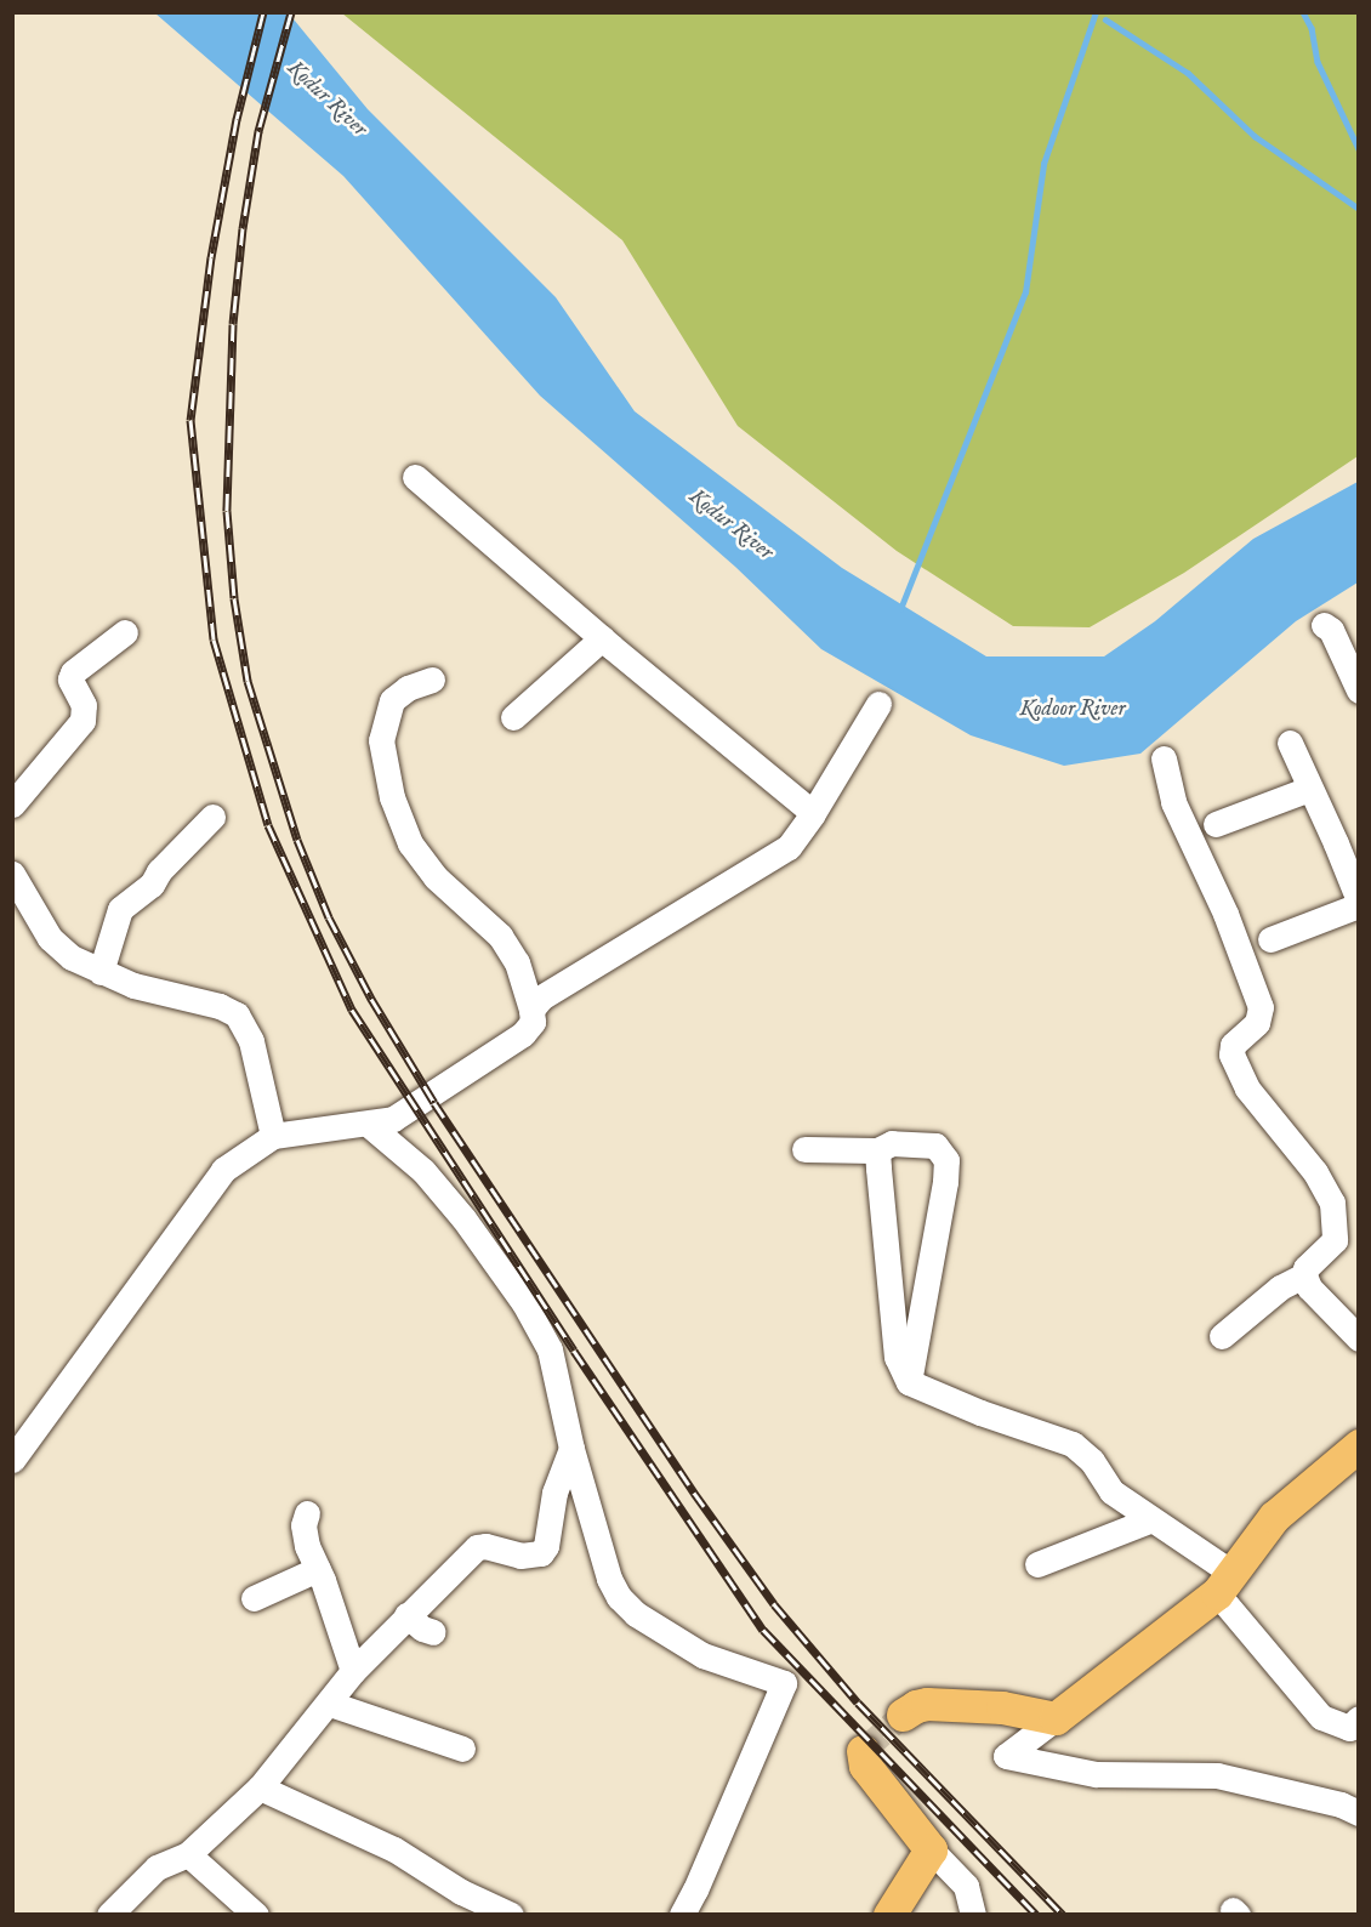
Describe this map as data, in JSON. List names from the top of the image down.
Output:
{
  "water": ["Kodur River", "Kodoor River"]
}
